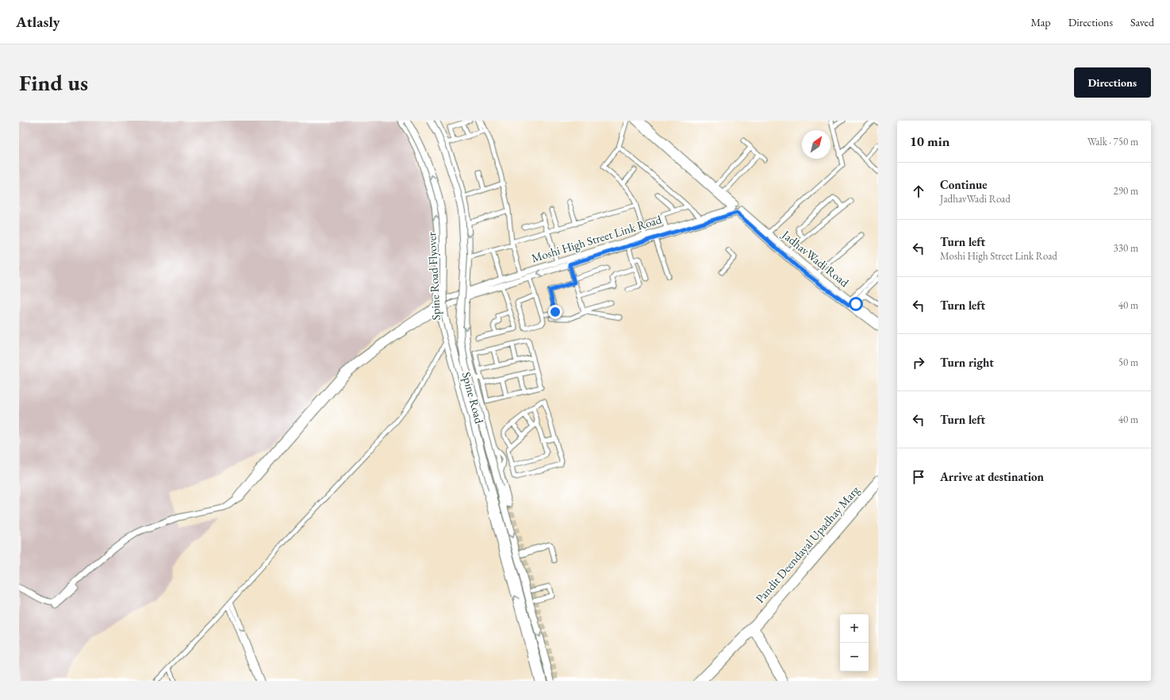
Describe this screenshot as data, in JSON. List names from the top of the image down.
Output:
{
  "streets": {
    "main road": ["Spine Road Flyover", "Spine Road"],
    "street": ["Moshi High Street Link Road", "JadhavWadi Road", "Pandit Deendayal Upadhay Marg"]
  },
  "crossings": [
    ["Moshi High Street Link Road", "JadhavWadi Road"],
    ["Moshi High Street Link Road", "Spine Road"],
    ["Spine Road Flyover", "Spine Road"]
  ],
  "north": "top right",
  "page": {
    "header": "Atlasly",
    "nav": ["Map", "Directions", "Saved"],
    "buttons": "Directions",
    "title": "Find us",
    "heading": ["10 min", "Walk · 750 m"],
    "list": [
      ["Continue", "JadhavWadi Road", "290 m"],
      ["Turn left", "Moshi High Street Link Road", "330 m"],
      ["Turn left", "40 m"],
      ["Turn right", "50 m"],
      ["Turn left", "40 m"],
      "Arrive at destination"
    ],
    "map_buttons": ["+", "−"]
  }
}
